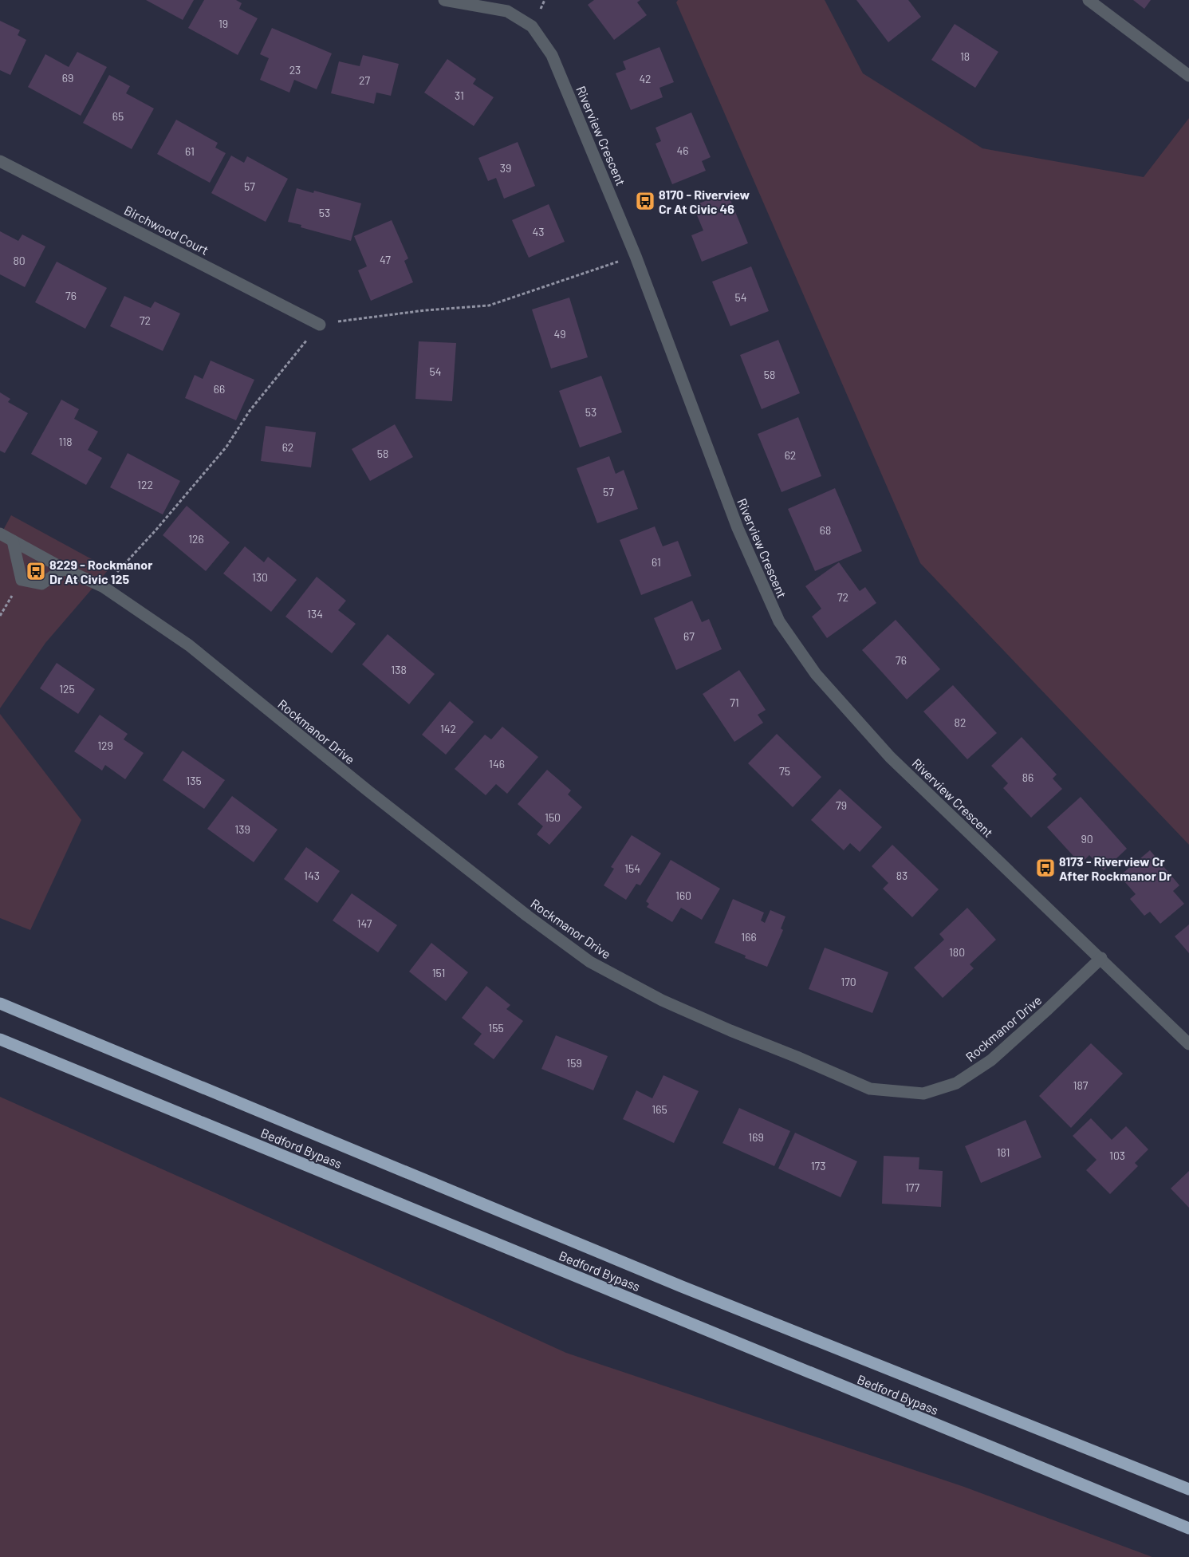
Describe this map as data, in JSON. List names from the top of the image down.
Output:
{
  "streets": {
    "highway": ["Bedford Bypass"],
    "street": ["Riverview Crescent", "Birchwood Court", "Rockmanor Drive"]
  },
  "crossings": [
    ["Riverview Crescent", "Rockmanor Drive"]
  ],
  "places": {
    "bus stop": ["8170 - Riverview Cr At Civic 46", "8229 - Rockmanor Dr At Civic 125", "8173 - Riverview Cr After Rockmanor Dr"]
  },
  "house_numbers": [
    "19",
    "18",
    "23",
    "69",
    "42",
    "27",
    "31",
    "65",
    "46",
    "61",
    "39",
    "57",
    "53",
    "43",
    "47",
    "80",
    "76",
    "54",
    "72",
    "49",
    "54",
    "58",
    "66",
    "53",
    "118",
    "62",
    "58",
    "62",
    "122",
    "57",
    "68",
    "126",
    "61",
    "130",
    "72",
    "134",
    "67",
    "76",
    "138",
    "125",
    "71",
    "82",
    "142",
    "129",
    "146",
    "75",
    "86",
    "135",
    "79",
    "150",
    "139",
    "90",
    "154",
    "143",
    "83",
    "160",
    "147",
    "166",
    "180",
    "151",
    "170",
    "155",
    "159",
    "187",
    "165",
    "169",
    "181",
    "103",
    "173",
    "177"
  ]
}
